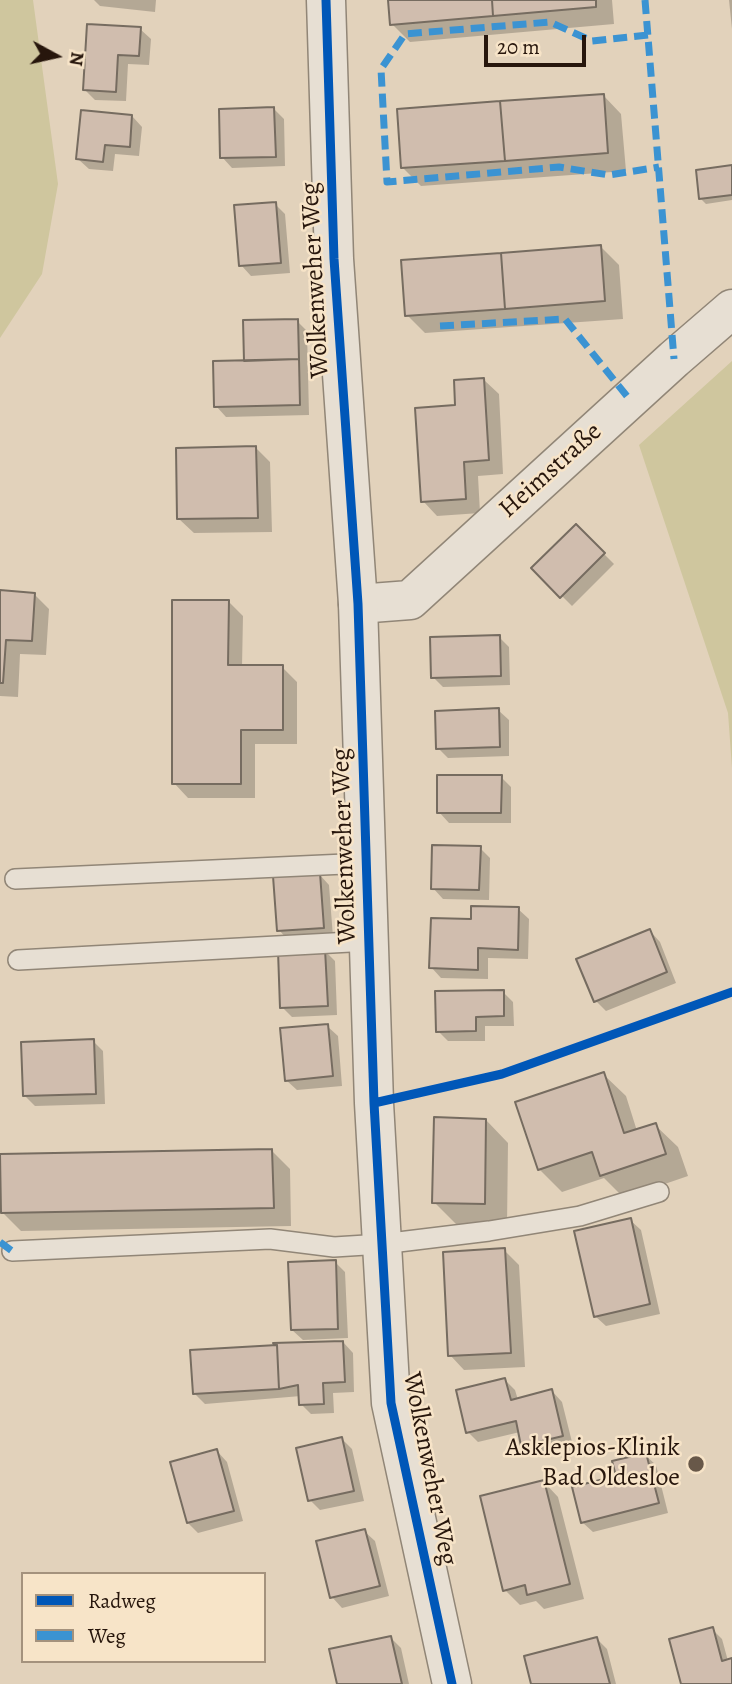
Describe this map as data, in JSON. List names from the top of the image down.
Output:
{
  "streets": {
    "street": ["Wolkenweher Weg", "Heimstraße"]
  },
  "crossings": [
    ["Wolkenweher Weg", "Heimstraße"]
  ],
  "places": ["Asklepios-Klinik Bad Oldesloe"],
  "legend": ["Radweg", "Weg"],
  "scale_bar": "20 m",
  "north": "right"
}
